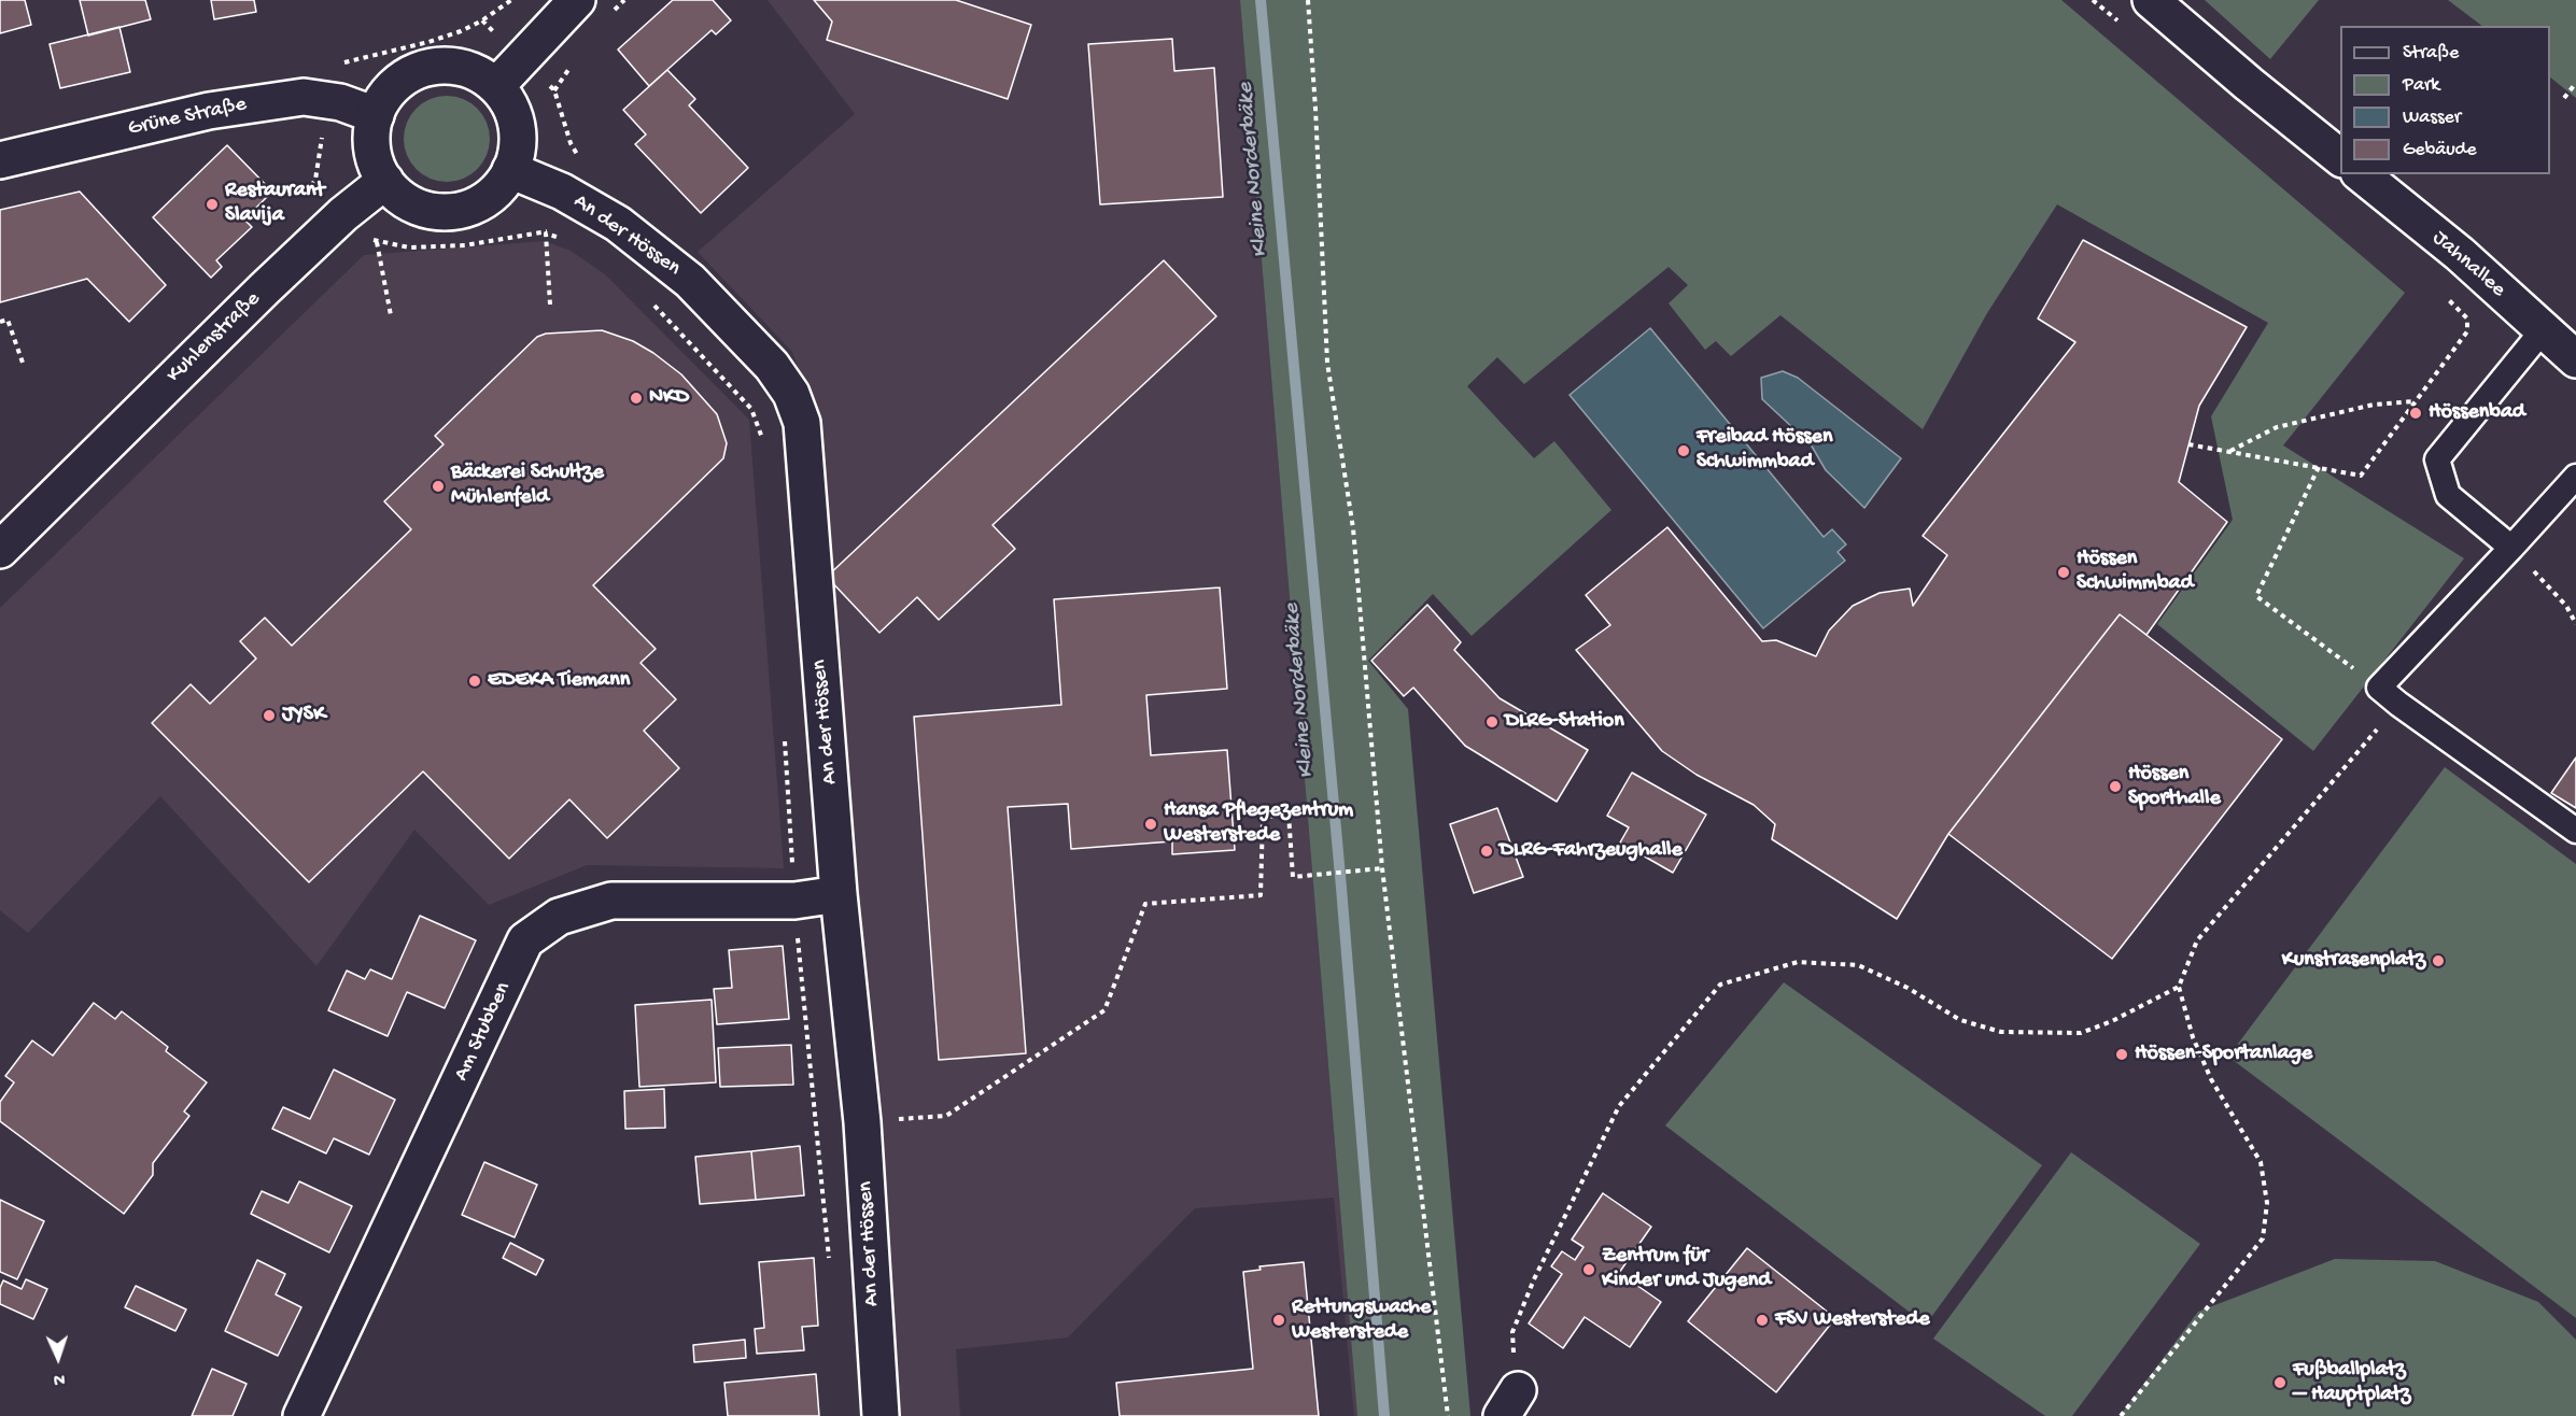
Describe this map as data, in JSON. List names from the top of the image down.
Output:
{
  "streets": {
    "street": [
      "Grüne Straße",
      "An der Hössen",
      "Jahnallee",
      "Kuhlenstraße",
      "Am Stubben"
    ]
  },
  "crossings": [
    ["Grüne Straße", "An der Hössen"],
    ["Grüne Straße", "Kuhlenstraße"],
    ["An der Hössen", "Kuhlenstraße"],
    ["An der Hössen", "Am Stubben"]
  ],
  "water": ["Kleine Norderbäke"],
  "places": [
    "Restaurant Slavija",
    "NKD",
    "Hössenbad",
    "Freibad Hössen Schwimmbad",
    "Bäckerei Schultze Mühlenfeld",
    "Hössen Schwimmbad",
    "EDEKA Tiemann",
    "JYSK",
    "DLRG-Station",
    "Hössen Sporthalle",
    "Hansa Pflegezentrum Westerstede",
    "DLRG-Fahrzeughalle",
    "Kunstrasenplatz",
    "Hössen-Sportanlage",
    "Zentrum für Kinder und Jugend",
    "Rettungswache Westerstede",
    "FSV Westerstede",
    "Fußballplatz – Hauptplatz"
  ],
  "legend": [
    "Straße",
    "Park",
    "Wasser",
    "Gebäude"
  ],
  "north": "bottom"
}
